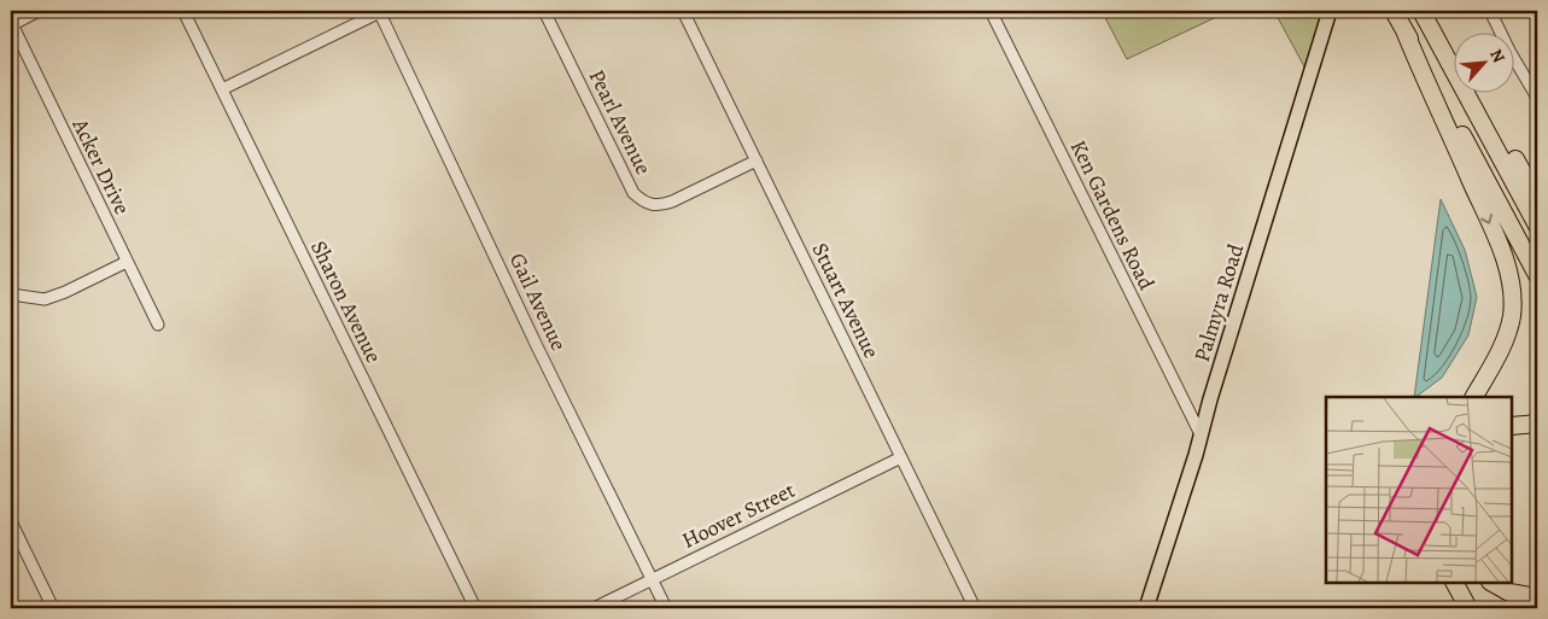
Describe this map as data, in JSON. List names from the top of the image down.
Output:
{
  "streets": {
    "main road": ["Palmyra Road"],
    "street": [
      "Pearl Avenue",
      "Acker Drive",
      "Ken Gardens Road",
      "Stuart Avenue",
      "Sharon Avenue",
      "Gail Avenue",
      "Hoover Street"
    ]
  },
  "crossings": [
    ["Pearl Avenue", "Stuart Avenue"],
    ["Ken Gardens Road", "Palmyra Road"],
    ["Stuart Avenue", "Hoover Street"],
    ["Gail Avenue", "Hoover Street"]
  ],
  "north": "top right"
}
